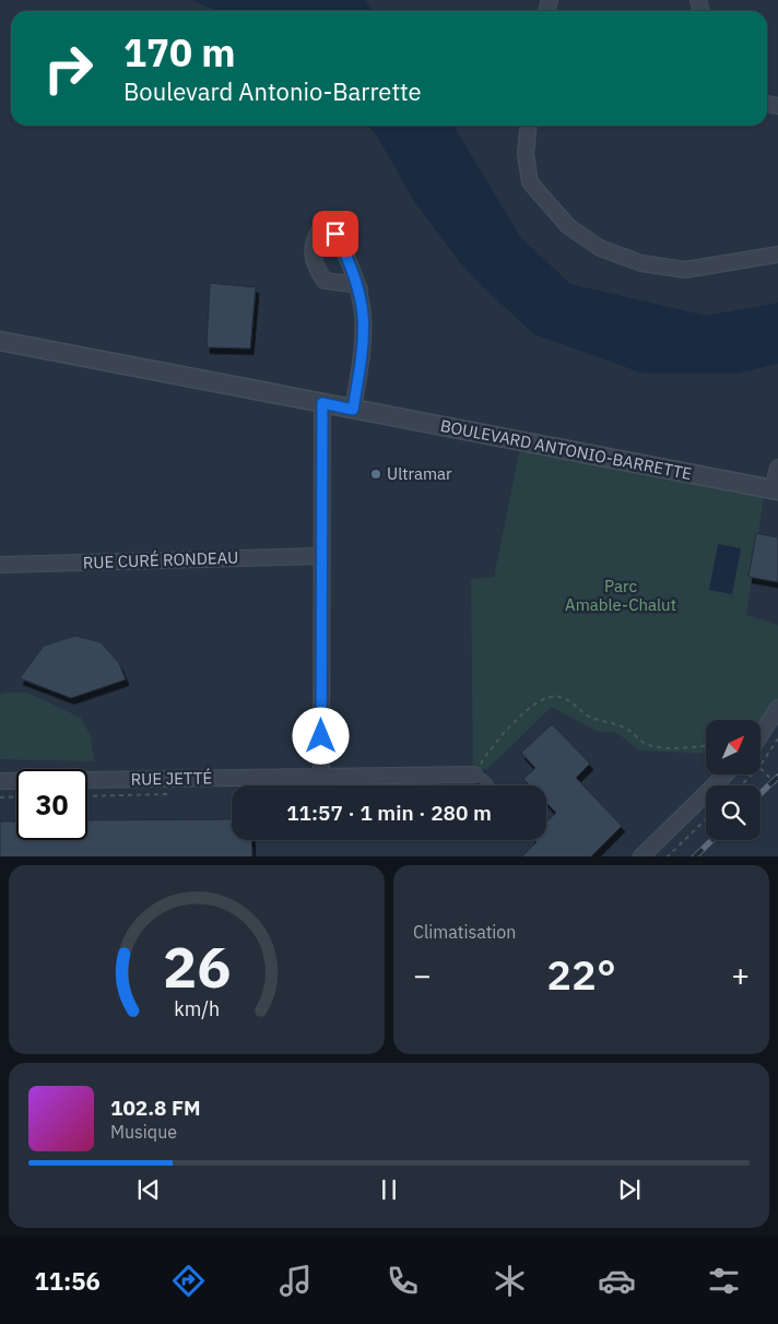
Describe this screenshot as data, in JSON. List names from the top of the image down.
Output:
{
  "streets": {
    "street": ["BOULEVARD ANTONIO-BARRETTE", "RUE CURÉ RONDEAU", "RUE JETTÉ"]
  },
  "parks": ["Parc Amable-Chalut"],
  "places": ["Ultramar"],
  "north": "top right",
  "page": {
    "turn": ["170 m", "Boulevard Antonio-Barrette"],
    "limit": "30",
    "trip": "11:57 · 1 min · 280 m",
    "tile": "Climatisation",
    "heat": ["−", "22°", "+"],
    "song": ["102.8 FM", "Musique"],
    "tabs": "11:56",
    "gauge": ["26", "km/h"]
  }
}
